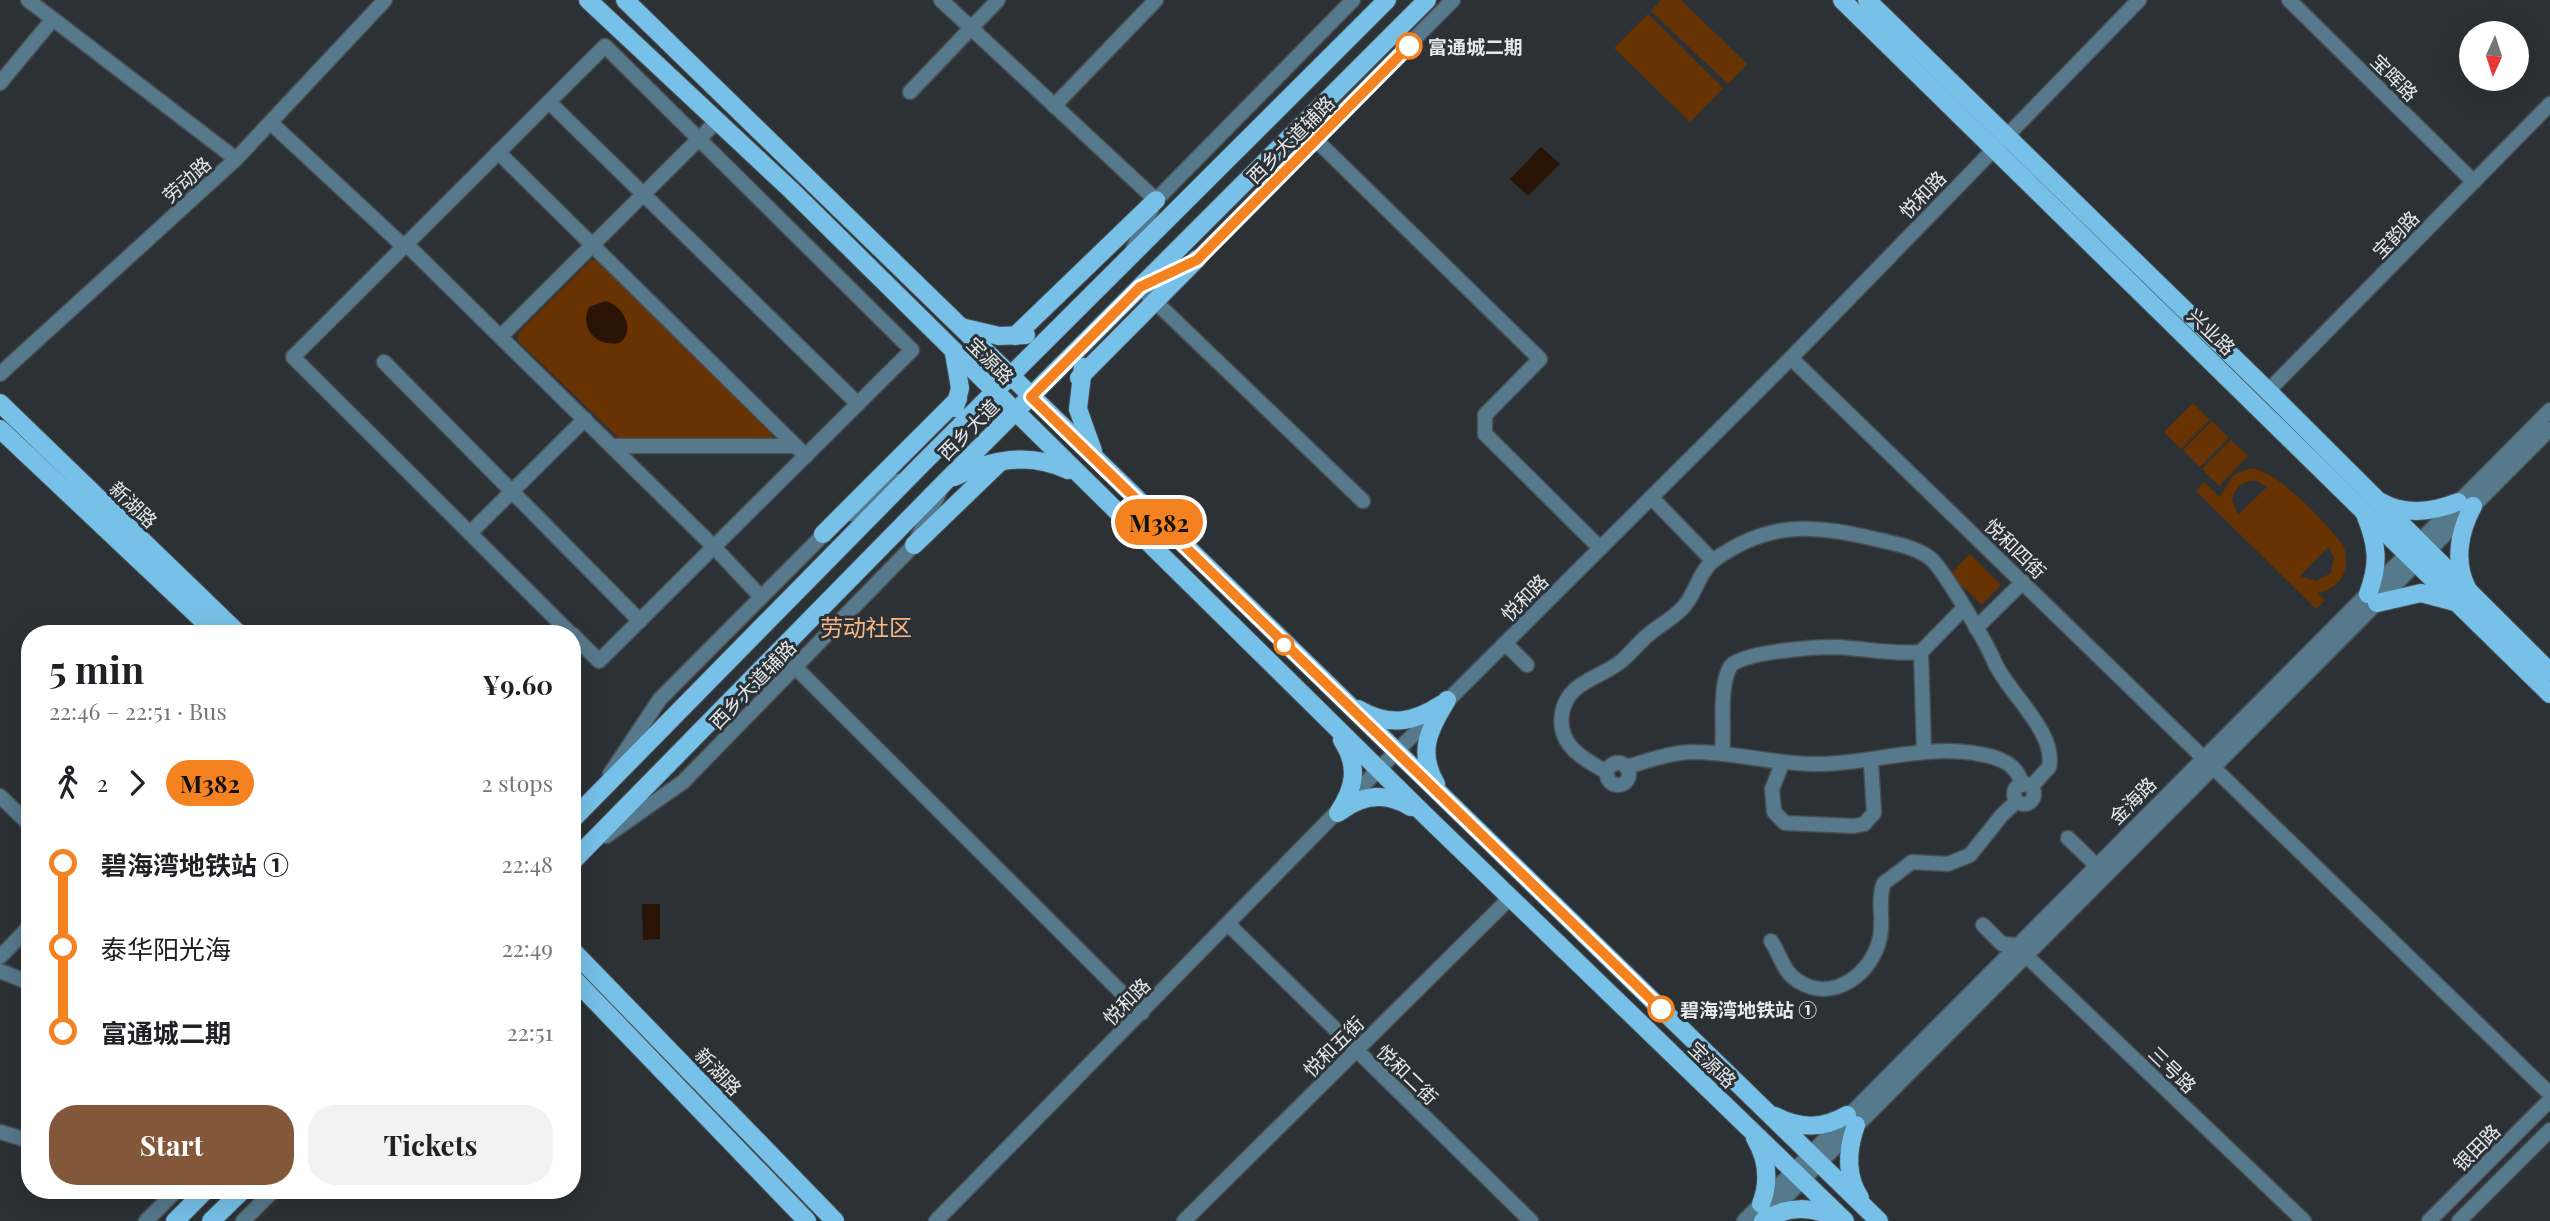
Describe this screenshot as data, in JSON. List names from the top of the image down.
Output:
{
  "streets": {
    "main road": [
      "兴业路",
      "宝源路",
      "西乡大道",
      "新湖路"
    ],
    "street": [
      "宝晖路",
      "西乡大道辅路",
      "劳动路",
      "悦和路",
      "宝韵路",
      "悦和四街",
      "金海路",
      "悦和五街",
      "三号路",
      "悦和二街",
      "银田路"
    ]
  },
  "crossings": [
    ["宝晖路", "宝韵路"],
    ["西乡大道辅路", "西乡大道"],
    ["悦和路", "兴业路"],
    ["悦和路", "宝源路"],
    ["悦和路", "悦和四街"],
    ["悦和路", "悦和二街"],
    ["宝韵路", "兴业路"],
    ["兴业路", "金海路"],
    ["宝源路", "西乡大道"],
    ["宝源路", "金海路"],
    ["宝源路", "悦和五街"],
    ["悦和四街", "金海路"],
    ["金海路", "三号路"],
    ["悦和五街", "悦和二街"]
  ],
  "districts": ["劳动社区"],
  "places": ["富通城二期", "碧海湾地铁站 ①"],
  "lines": ["bus line M382"],
  "north": "bottom",
  "page": {
    "on_map": "M382",
    "heading": ["5 min", "22:46 – 22:51 · Bus", "¥9.60"],
    "legs": ["2", "M382", "2 stops"],
    "list": [
      {
        "name": "碧海湾地铁站 ①",
        "value": "22:48"
      },
      {
        "name": "泰华阳光海",
        "value": "22:49"
      },
      {
        "name": "富通城二期",
        "value": "22:51"
      }
    ],
    "buttons": ["Start", "Tickets"]
  }
}
